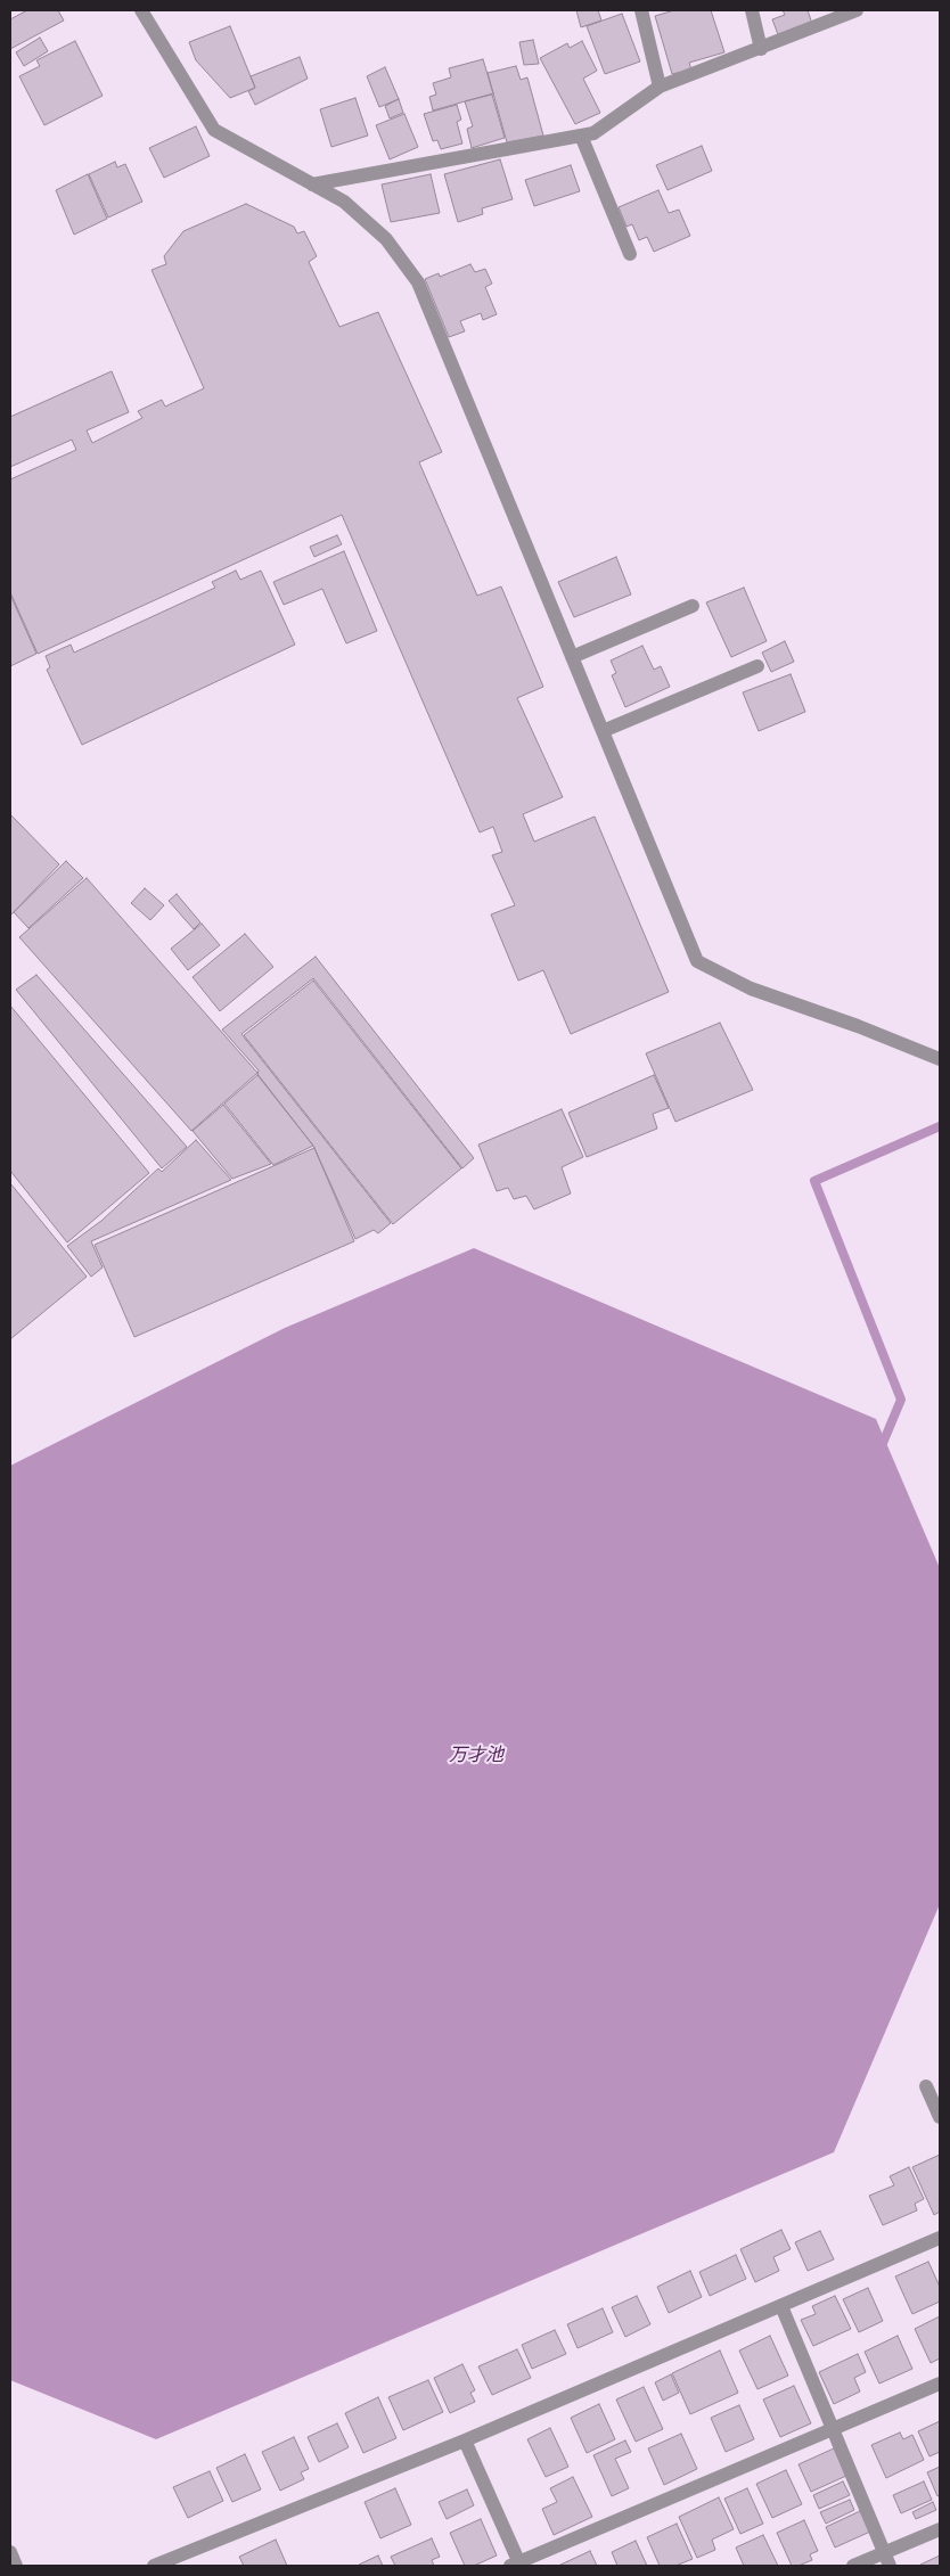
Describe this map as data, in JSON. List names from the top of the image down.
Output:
{
  "water": ["万才池"]
}
